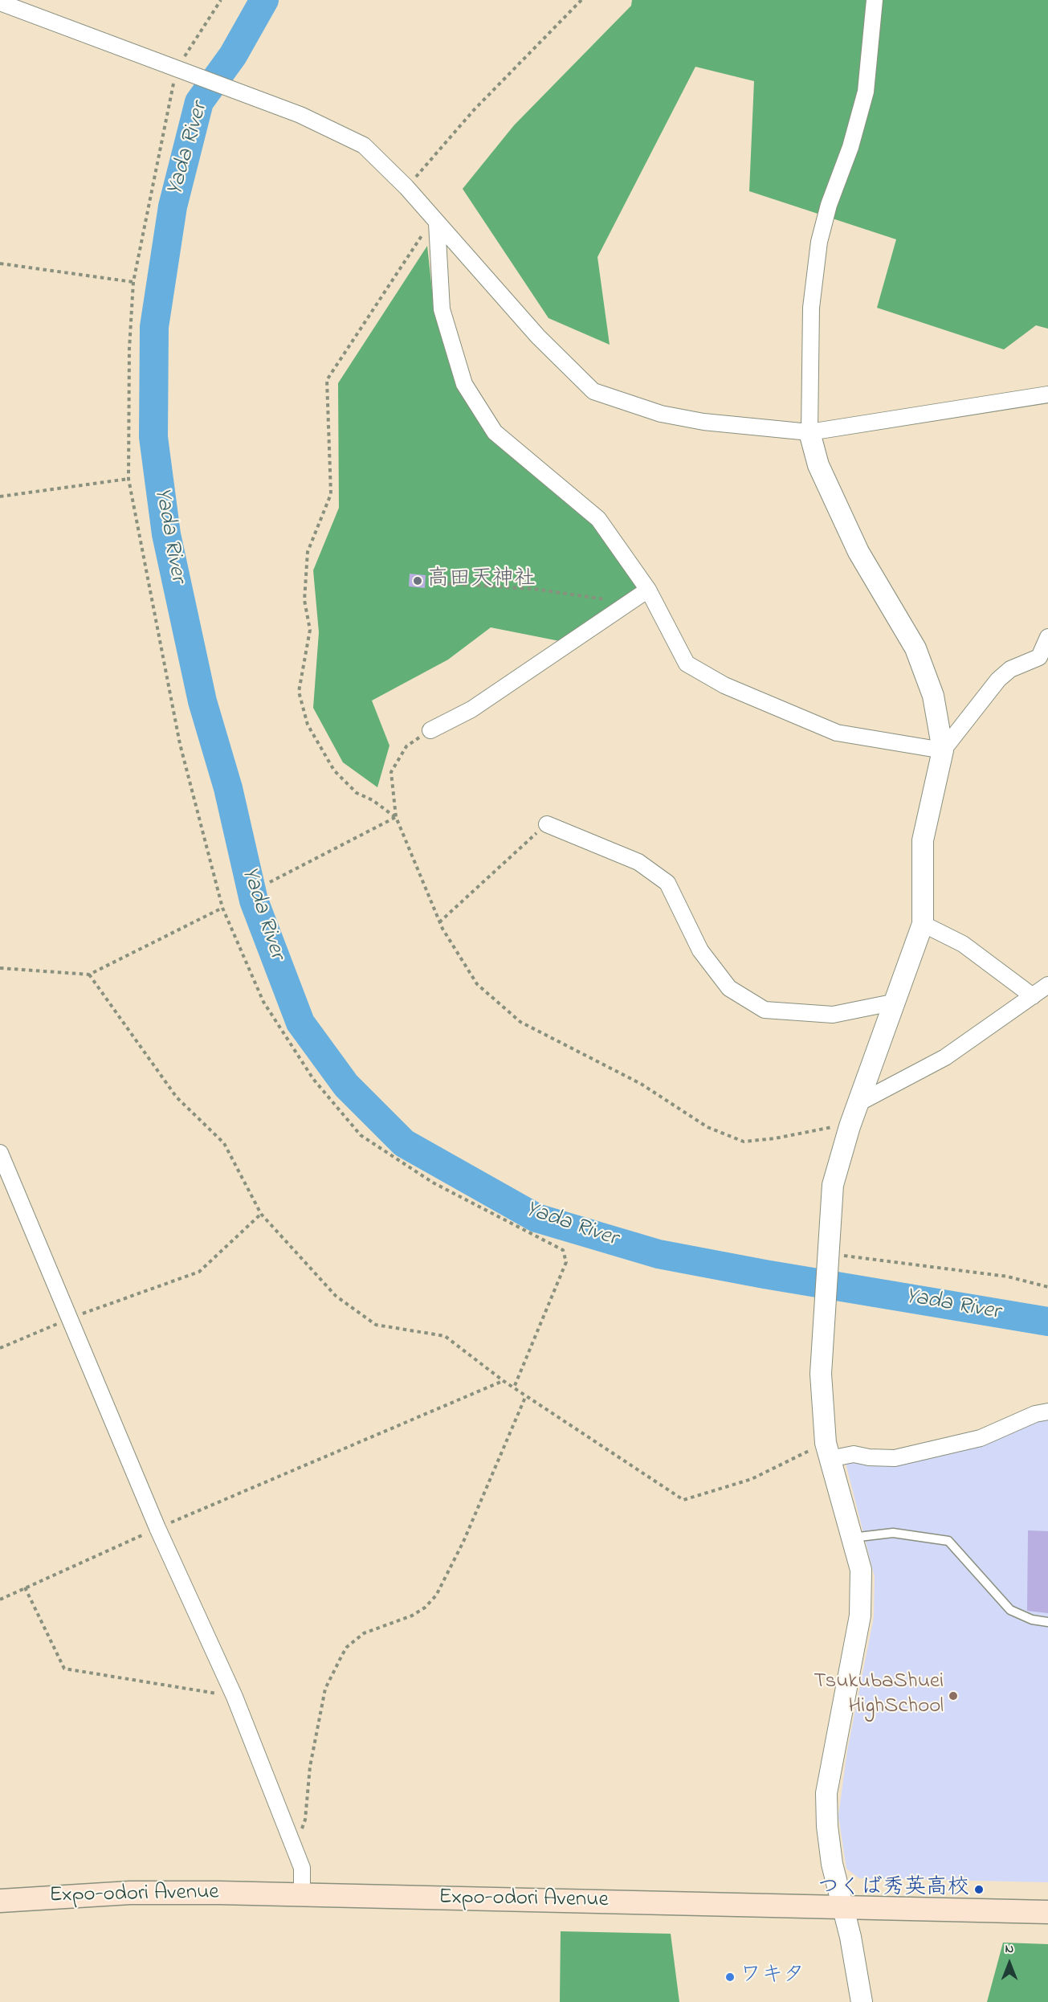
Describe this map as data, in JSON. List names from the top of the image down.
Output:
{
  "streets": {
    "main road": ["Expo-odori Avenue"]
  },
  "water": ["Yada River"],
  "places": [
    "高田天神社",
    "TsukubaShuei HighSchool",
    "つくば秀英高校",
    "ワキタ"
  ],
  "north": "top"
}
